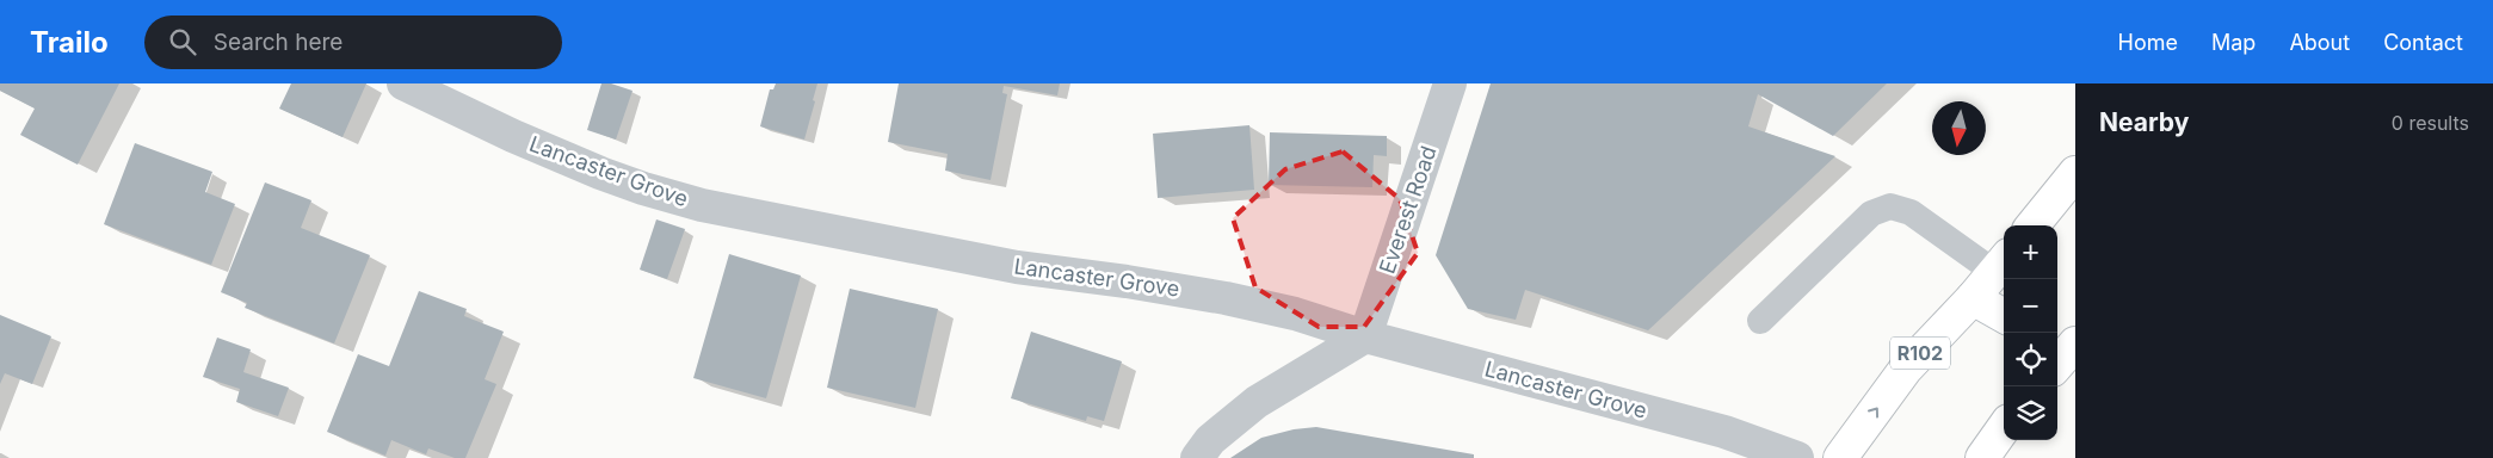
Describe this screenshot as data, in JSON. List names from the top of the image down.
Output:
{
  "streets": {
    "main road": ["R102"],
    "street": ["Lancaster Grove", "Everest Road"]
  },
  "crossings": [
    ["Lancaster Grove", "Everest Road"]
  ],
  "north": "bottom",
  "page": {
    "header": "Trailo",
    "search": "Search here",
    "nav": [
      "Home",
      "Map",
      "About",
      "Contact"
    ],
    "heading": ["Nearby", "0 results"],
    "map_buttons": ["+", "−"]
  }
}
